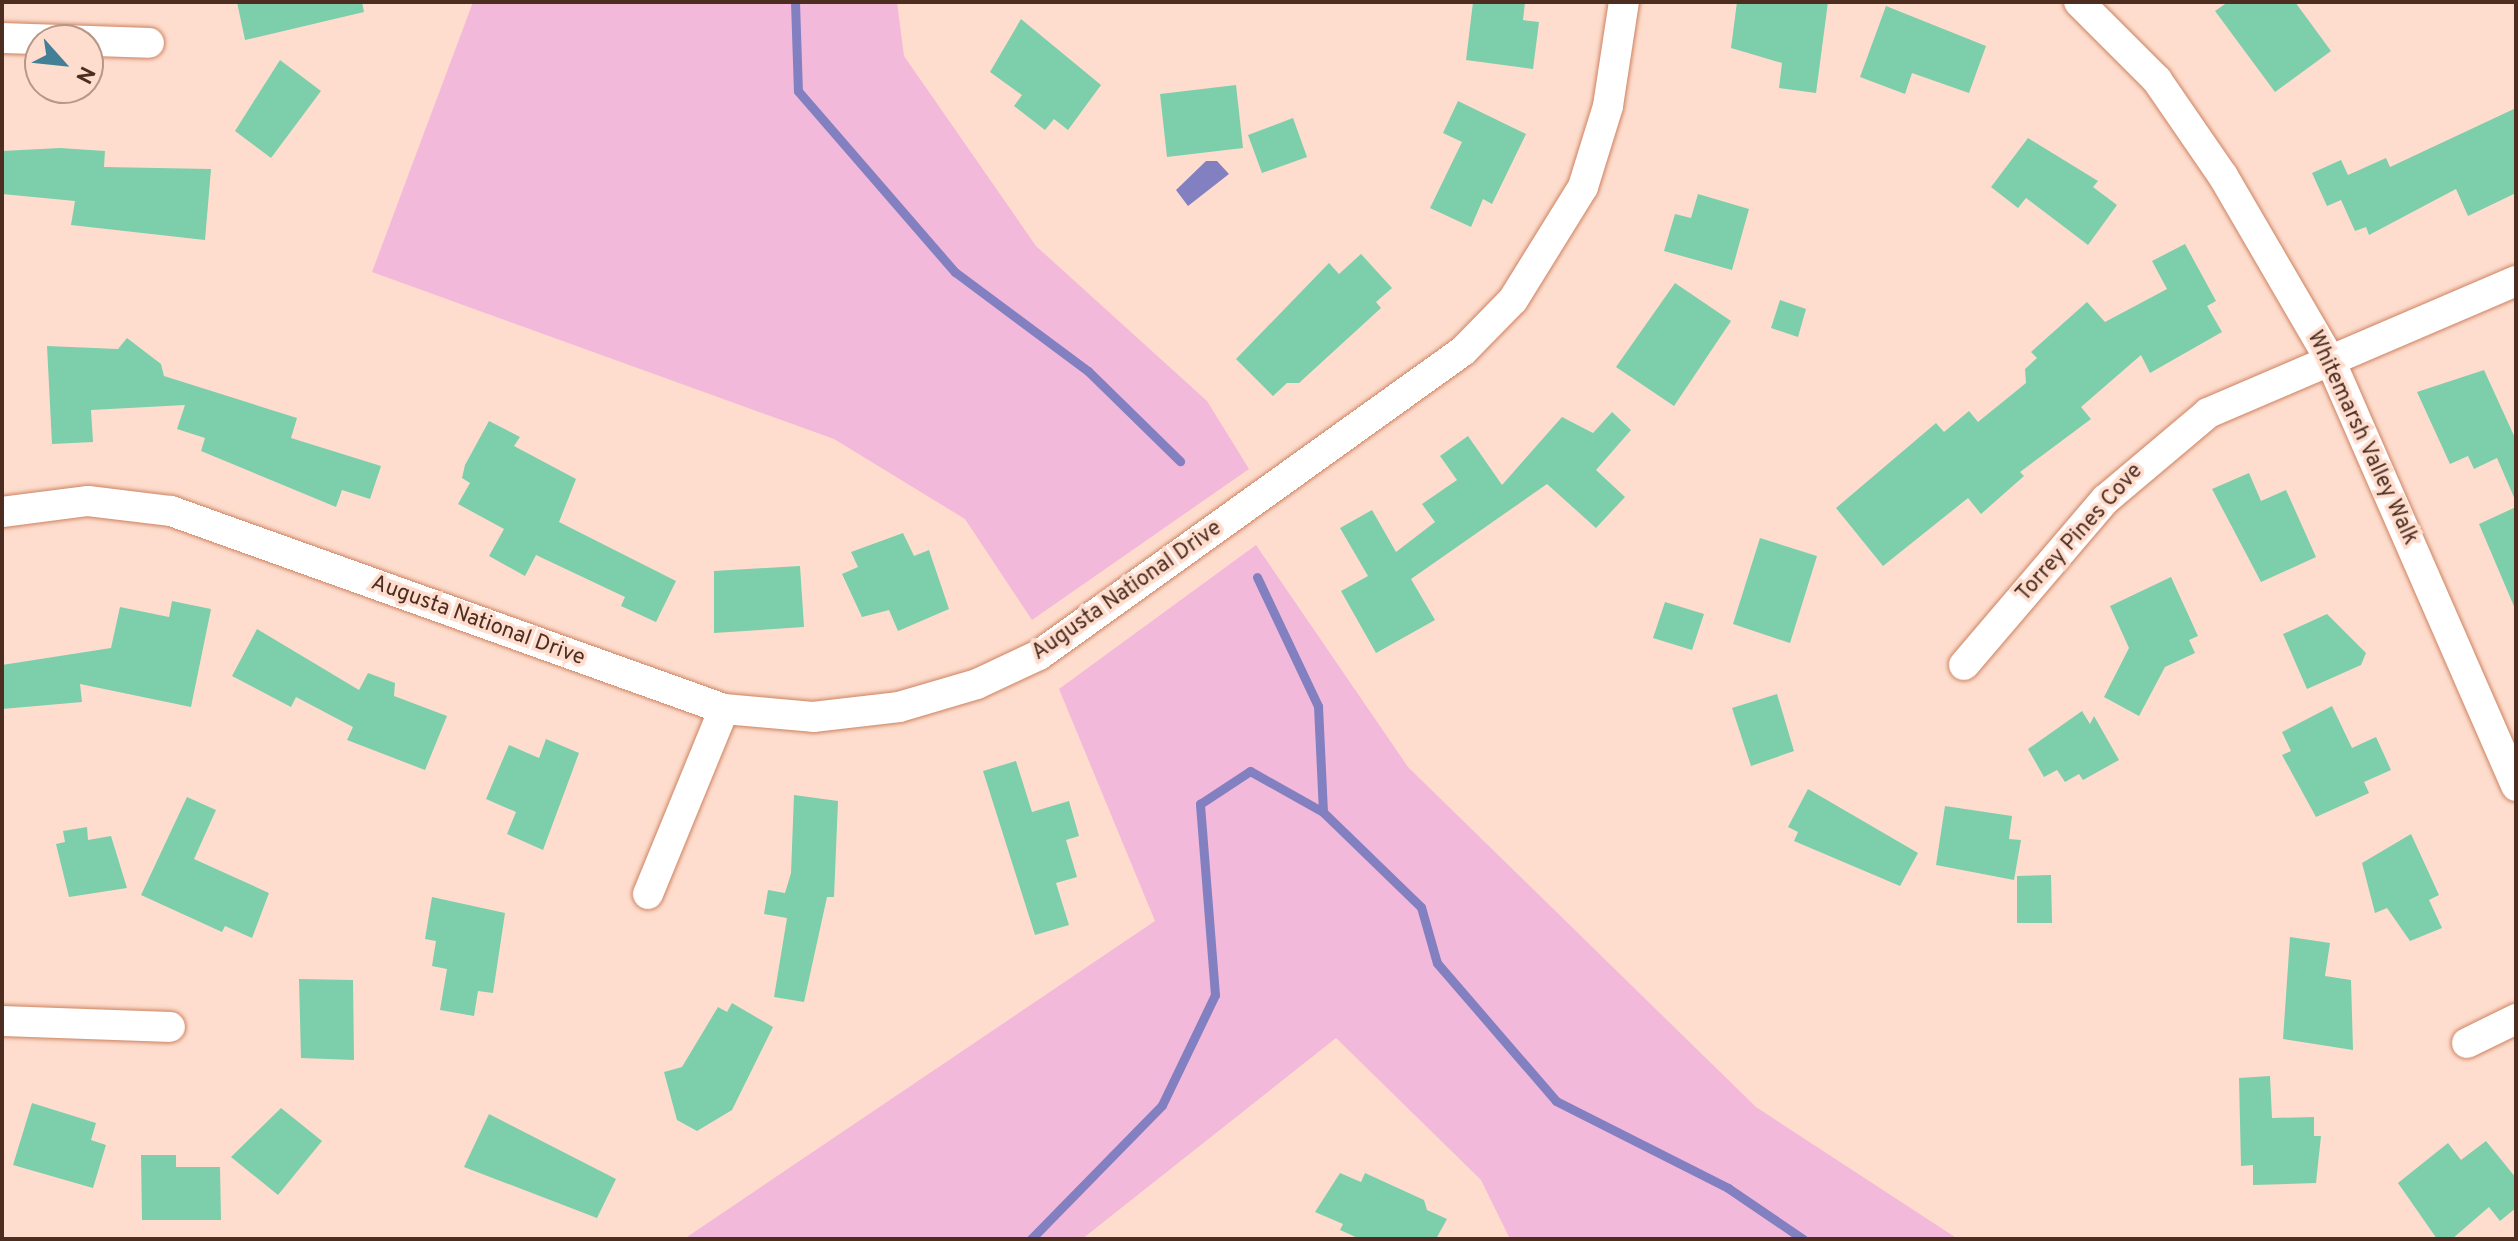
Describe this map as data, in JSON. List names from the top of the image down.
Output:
{
  "streets": {
    "street": ["Whitemarsh Valley Walk", "Torrey Pines Cove", "Augusta National Drive"]
  },
  "crossings": [
    ["Whitemarsh Valley Walk", "Torrey Pines Cove"]
  ],
  "north": "bottom right"
}
